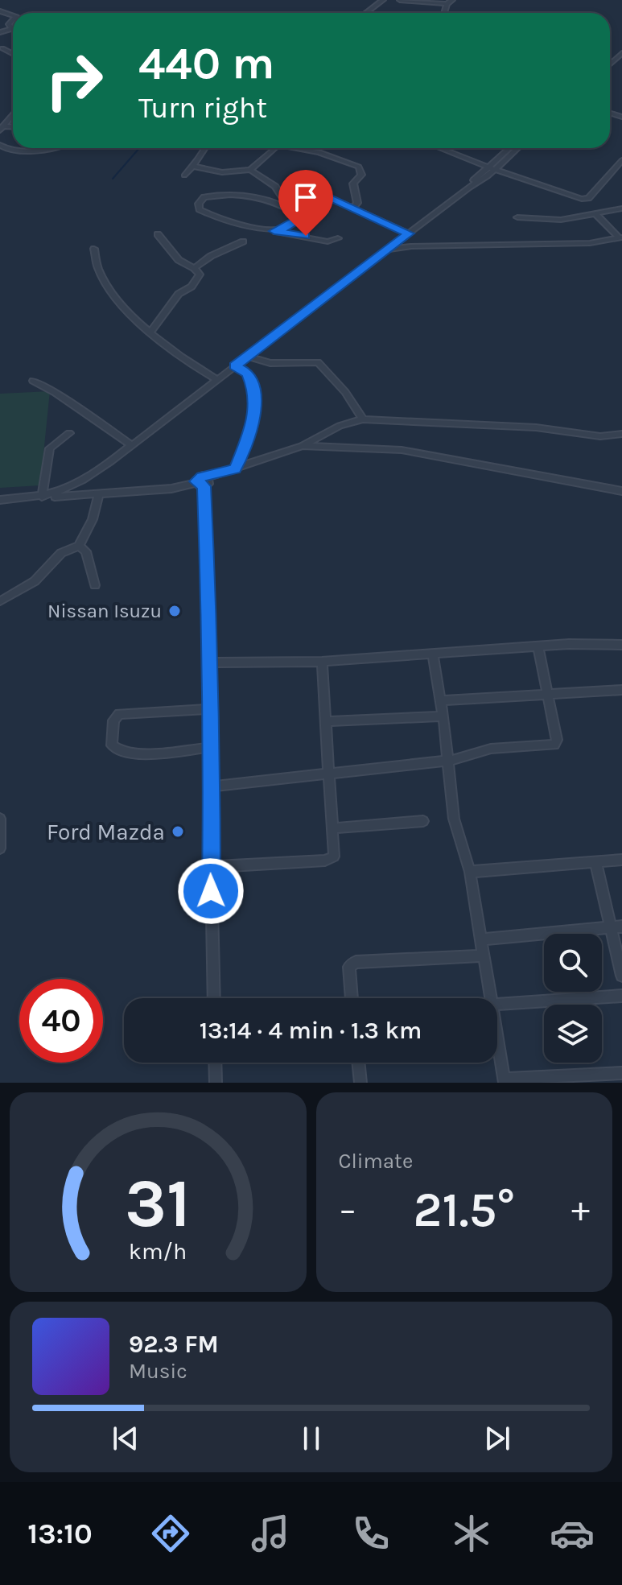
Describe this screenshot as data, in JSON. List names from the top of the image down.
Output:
{
  "places": ["Nissan Isuzu", "Ford Mazda"],
  "page": {
    "turn": ["440 m", "Turn right"],
    "limit": "40",
    "trip": "13:14 · 4 min · 1.3 km",
    "tile": "Climate",
    "heat": ["−", "21.5°", "+"],
    "song": ["92.3 FM", "Music"],
    "tabs": "13:10",
    "gauge": ["31", "km/h"]
  }
}
